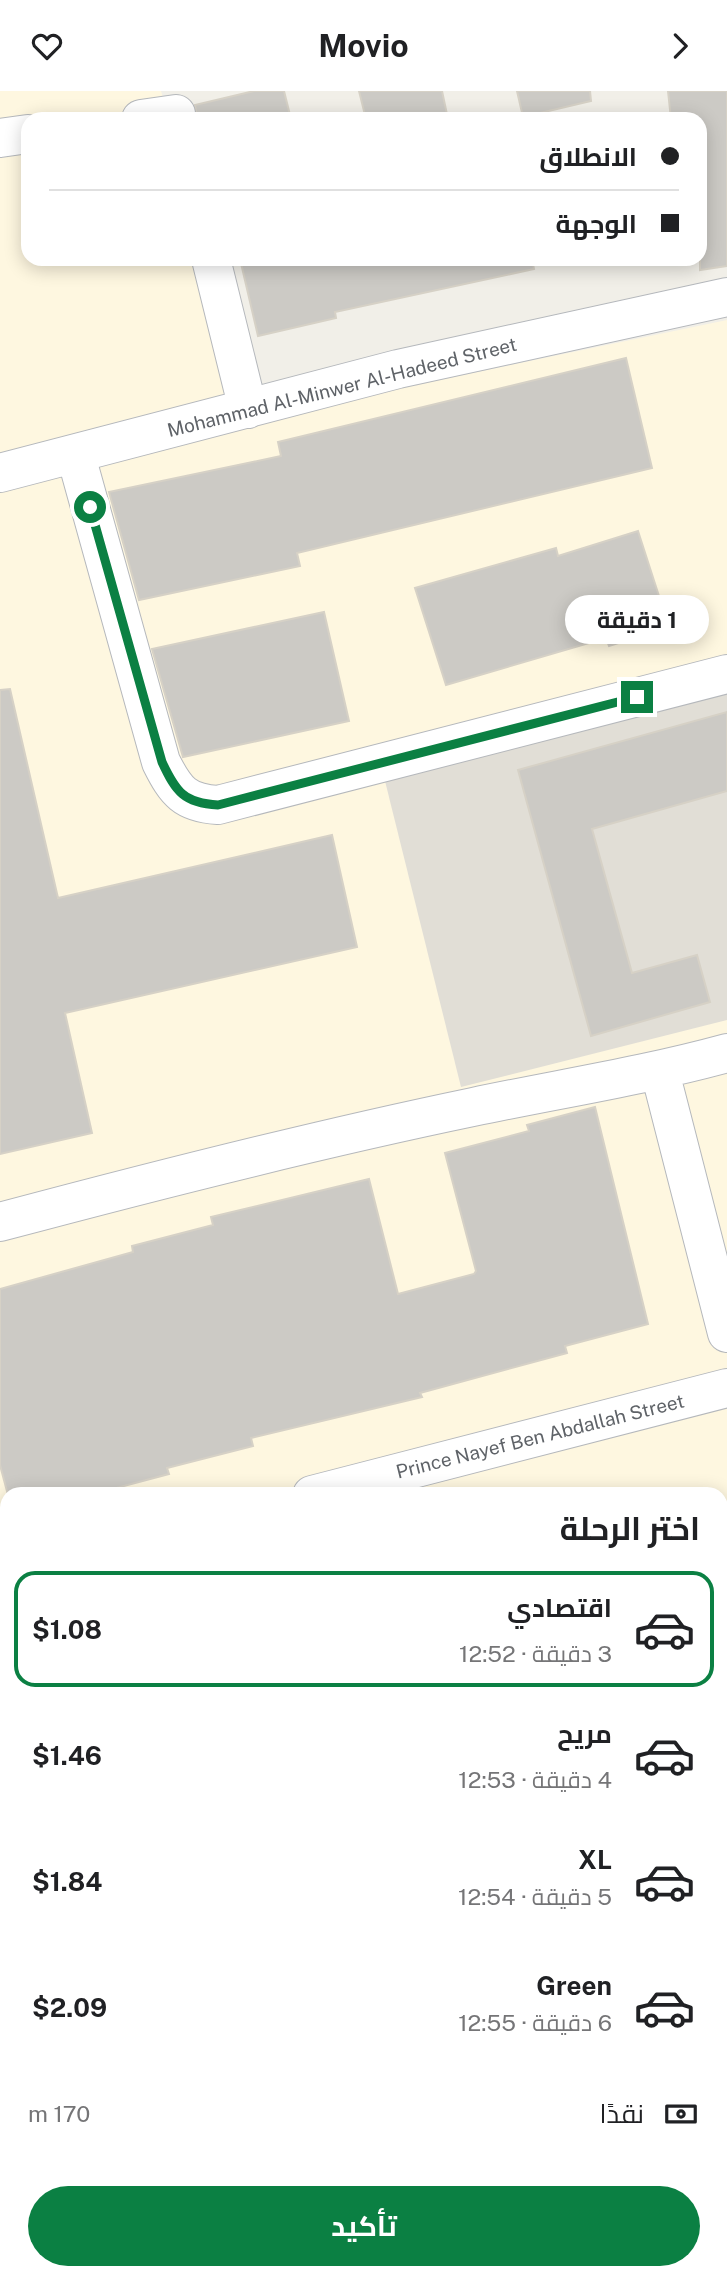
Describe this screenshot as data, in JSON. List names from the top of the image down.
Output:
{
  "streets": {
    "street": ["Mohammad Al-Minwer Al-Hadeed Street", "Prince Nayef Ben Abdallah Street"]
  },
  "page": {
    "header": "Movio",
    "banner": ["الانطلاق", "الوجهة"],
    "bubble": "1 دقيقة",
    "heading": "اختر الرحلة",
    "list": [
      {
        "name": "اقتصادي",
        "note": "3 دقيقة · 12:52",
        "value": "$1.08"
      },
      {
        "name": "مريح",
        "note": "4 دقيقة · 12:53",
        "value": "$1.46"
      },
      {
        "name": "XL",
        "note": "5 دقيقة · 12:54",
        "value": "$1.84"
      },
      {
        "name": "Green",
        "note": "6 دقيقة · 12:55",
        "value": "$2.09"
      }
    ],
    "pay": ["نقدًا", "170 m"],
    "buttons": "تأكيد"
  }
}
